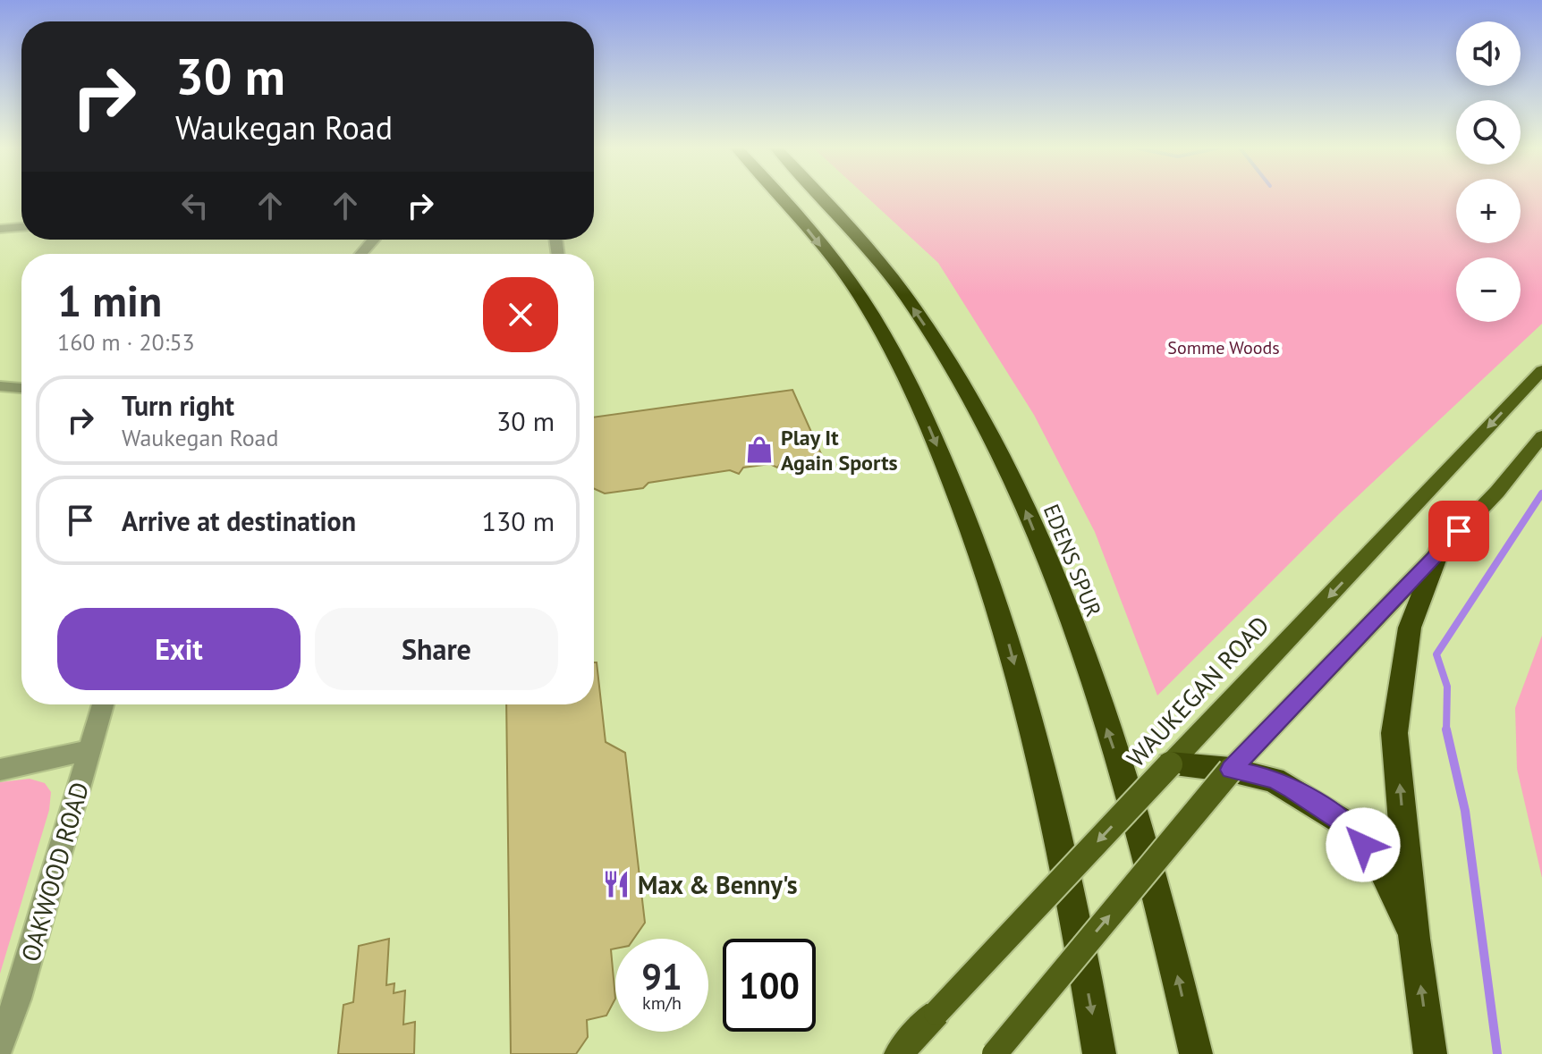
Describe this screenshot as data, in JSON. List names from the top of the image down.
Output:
{
  "streets": {
    "highway": ["EDENS SPUR"],
    "main road": ["WAUKEGAN ROAD"],
    "street": ["OAKWOOD ROAD"]
  },
  "parks": ["Somme Woods"],
  "places": {
    "shop": ["Play It Again Sports"],
    "restaurant": ["Max & Benny's"]
  },
  "page": {
    "map_buttons": ["+", "−"],
    "turn": ["30 m", "Waukegan Road"],
    "heading": ["1 min", "160 m · 20:53"],
    "list": [
      {
        "name": "Turn right",
        "note": "Waukegan Road",
        "value": "30 m"
      },
      {
        "name": "Arrive at destination",
        "value": "130 m"
      }
    ],
    "buttons": ["Exit", "Share"],
    "speed": "91 km/h",
    "limit": "100"
  }
}
